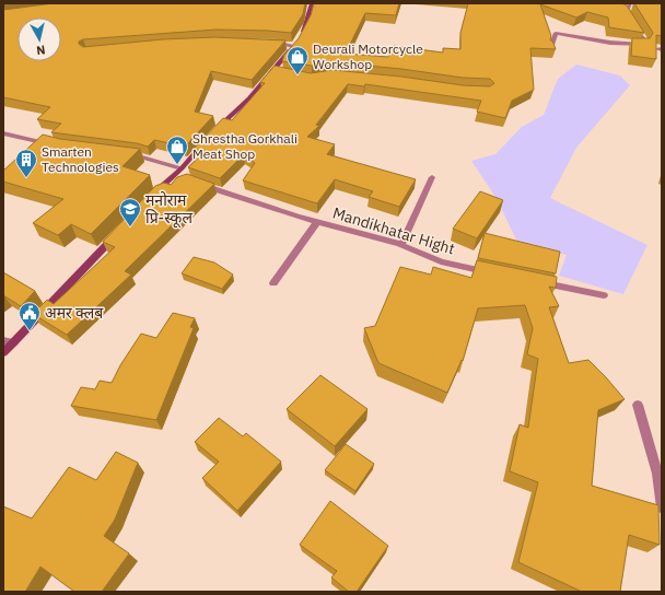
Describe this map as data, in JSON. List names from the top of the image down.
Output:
{
  "streets": {
    "street": ["Mandikhatar Hight"]
  },
  "places": {
    "shop": ["Deurali Motorcycle Workshop", "Shrestha Gorkhali Meat Shop"],
    "building": ["Smarten Technologies"],
    "school or university": ["मनोराम प्रि-स्कूल"],
    "public building": ["अमर क्लब"]
  },
  "north": "bottom"
}
